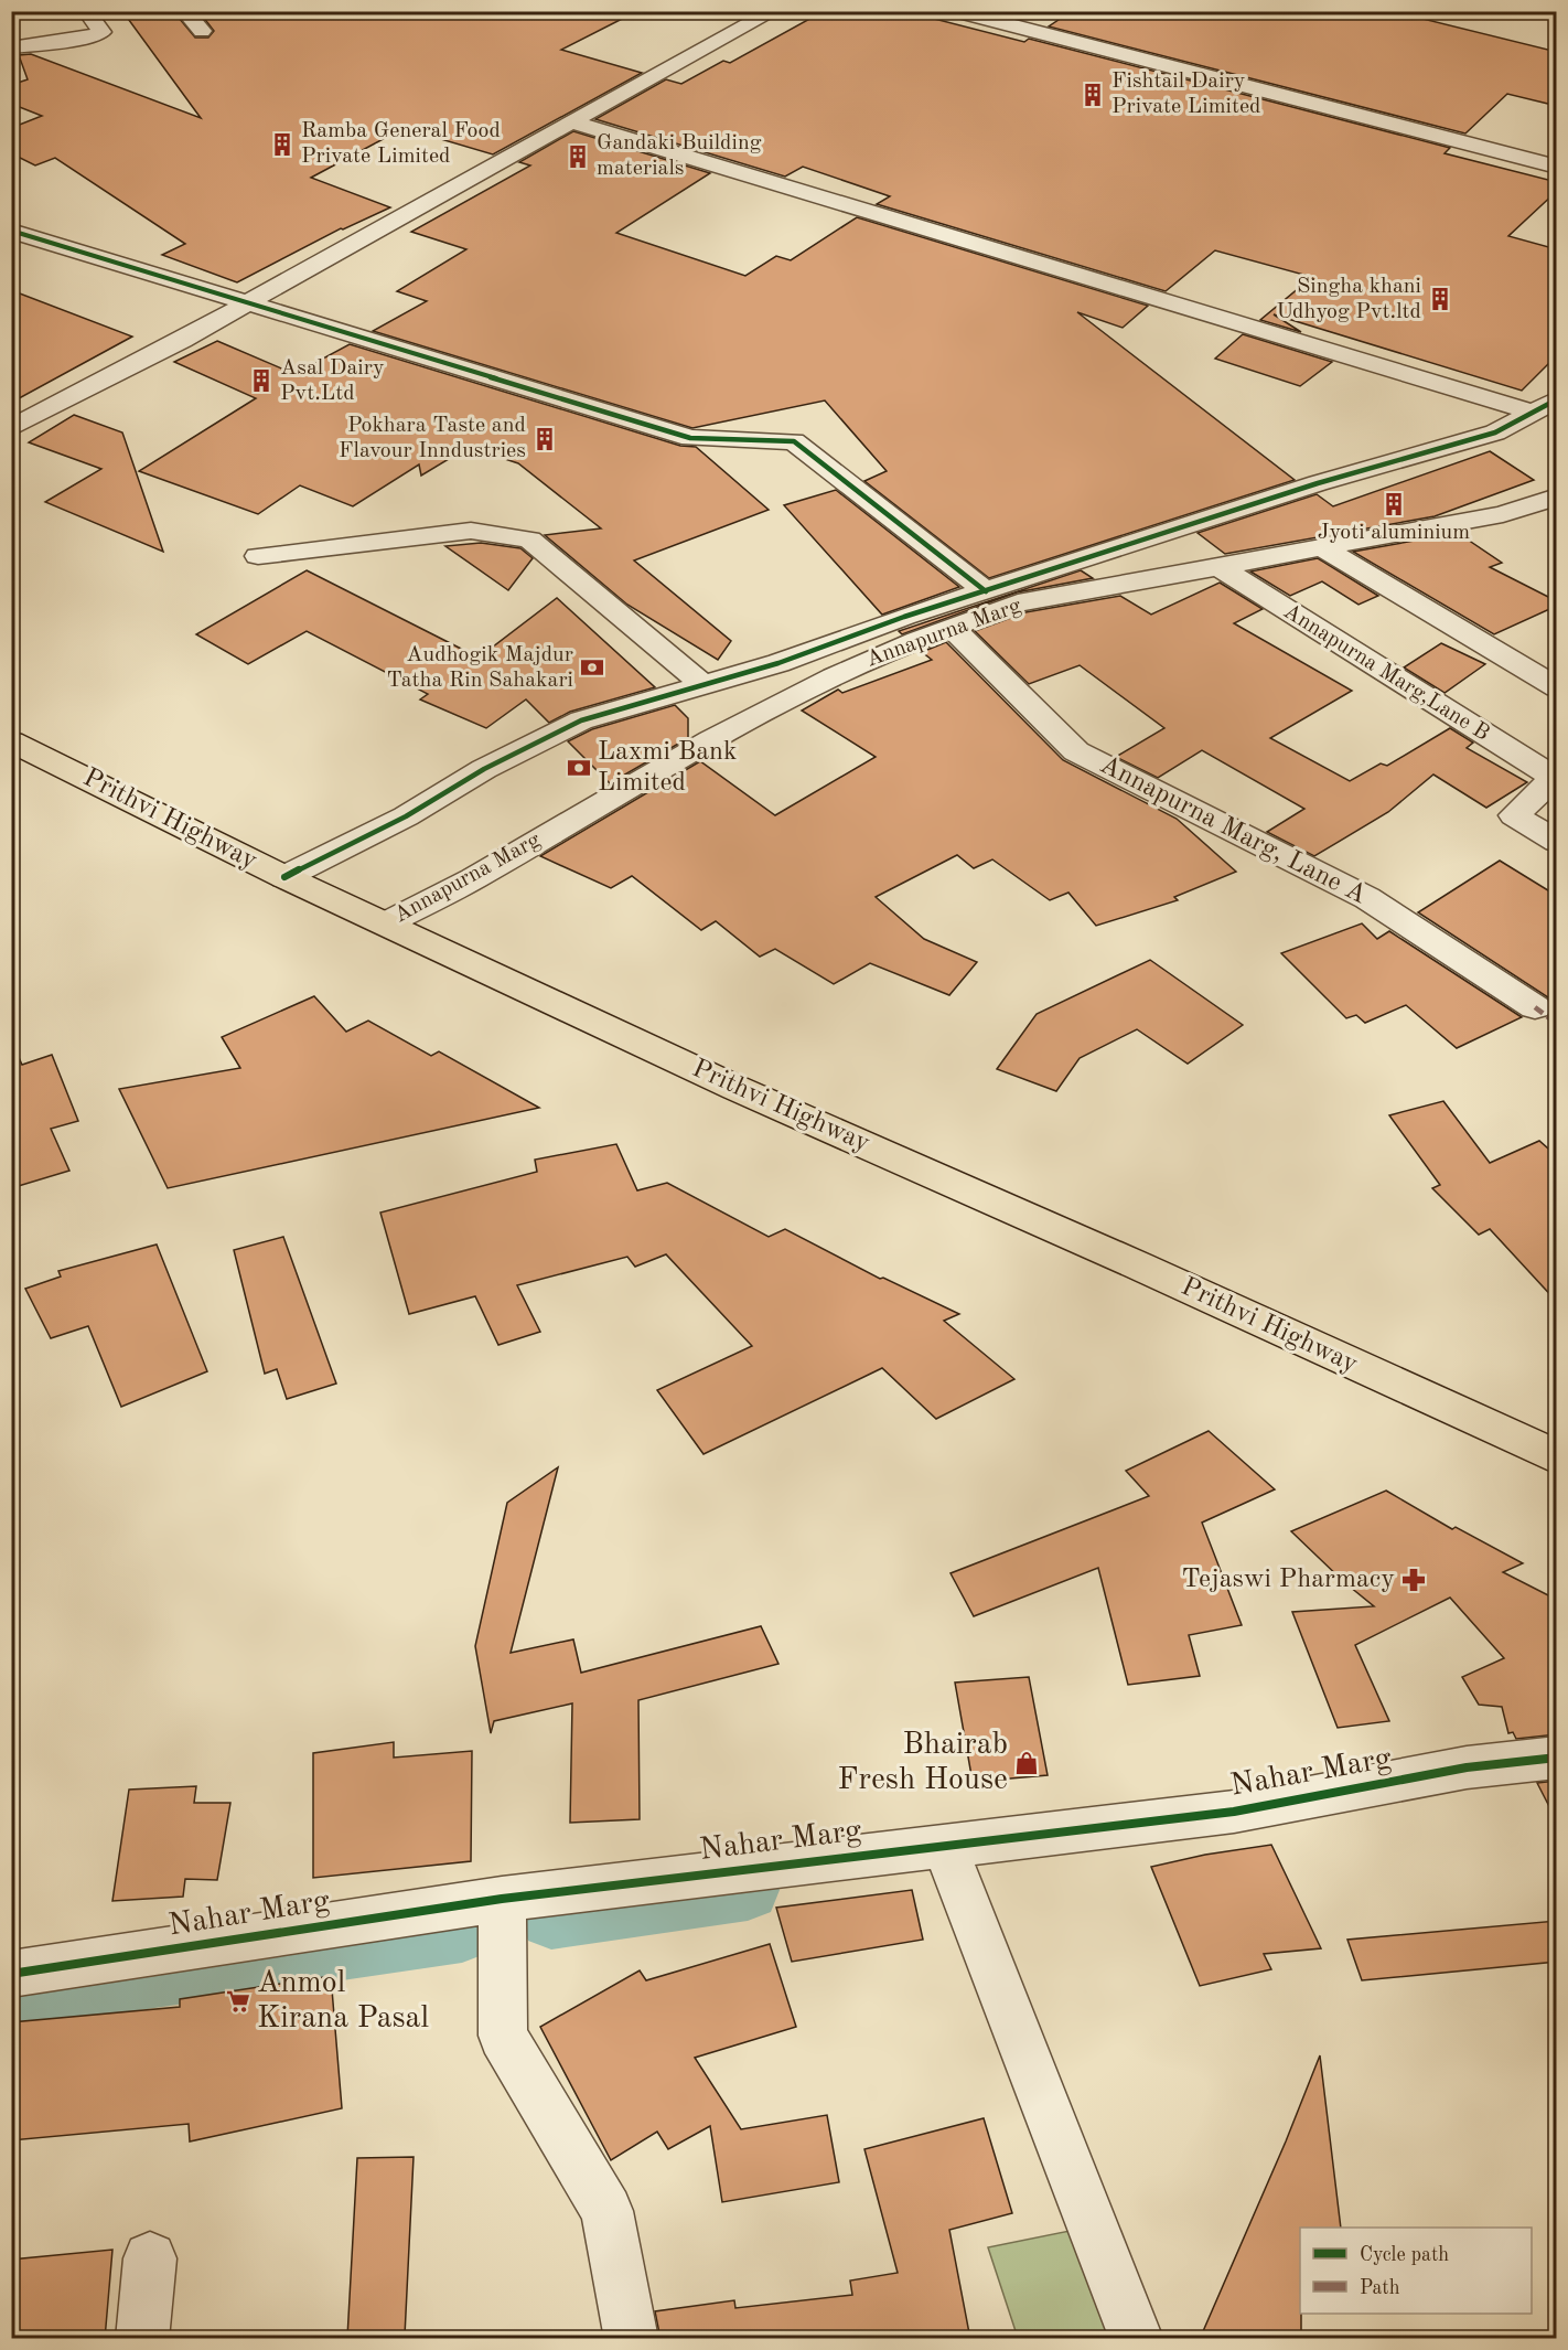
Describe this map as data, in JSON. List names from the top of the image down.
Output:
{
  "streets": {
    "highway": ["Prithvi Highway"],
    "street": [
      "Annapurna Marg",
      "Annapurna Marg,Lane B",
      "Annapurna Marg, Lane A",
      "Nahar Marg"
    ]
  },
  "crossings": [
    ["Annapurna Marg", "Annapurna Marg,Lane B"],
    ["Annapurna Marg", "Prithvi Highway"],
    ["Annapurna Marg", "Annapurna Marg, Lane A"]
  ],
  "places": {
    "building": [
      "Fishtail Dairy Private Limited",
      "Ramba General Food Private Limited",
      "Gandaki Building materials",
      "Singha khani Udhyog Pvt.ltd",
      "Asal Dairy Pvt.Ltd",
      "Pokhara Taste and Flavour Inndustries",
      "Jyoti aluminium"
    ],
    "bank": ["Audhogik Majdur Tatha Rin Sahakari", "Laxmi Bank Limited"],
    "pharmacy": ["Tejaswi Pharmacy"],
    "shop": ["Bhairab Fresh House"],
    "supermarket": ["Anmol Kirana Pasal"]
  },
  "legend": ["Cycle path", "Path"]
}
